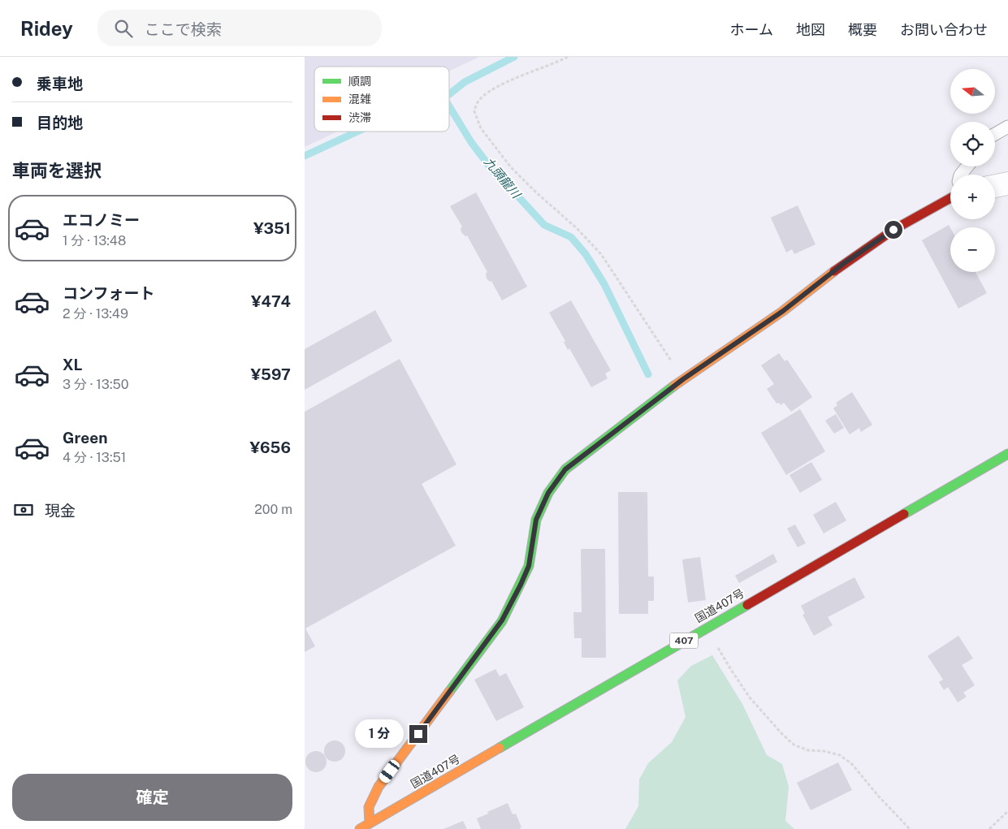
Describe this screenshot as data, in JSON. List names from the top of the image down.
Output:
{
  "streets": {
    "main road": ["国道407号", "407"]
  },
  "water": ["九頭龍川"],
  "legend": ["順調", "混雑", "渋滞"],
  "north": "left",
  "page": {
    "header": "Ridey",
    "search": "ここで検索",
    "nav": [
      "ホーム",
      "地図",
      "概要",
      "お問い合わせ"
    ],
    "banner": ["乗車地", "目的地"],
    "map_buttons": ["+", "−"],
    "heading": "車両を選択",
    "list": [
      {
        "name": "エコノミー",
        "note": "1 分 · 13:48",
        "value": "¥351"
      },
      {
        "name": "コンフォート",
        "note": "2 分 · 13:49",
        "value": "¥474"
      },
      {
        "name": "XL",
        "note": "3 分 · 13:50",
        "value": "¥597"
      },
      {
        "name": "Green",
        "note": "4 分 · 13:51",
        "value": "¥656"
      }
    ],
    "pay": ["現金", "200 m"],
    "bubble": "1 分",
    "buttons": "確定"
  }
}
